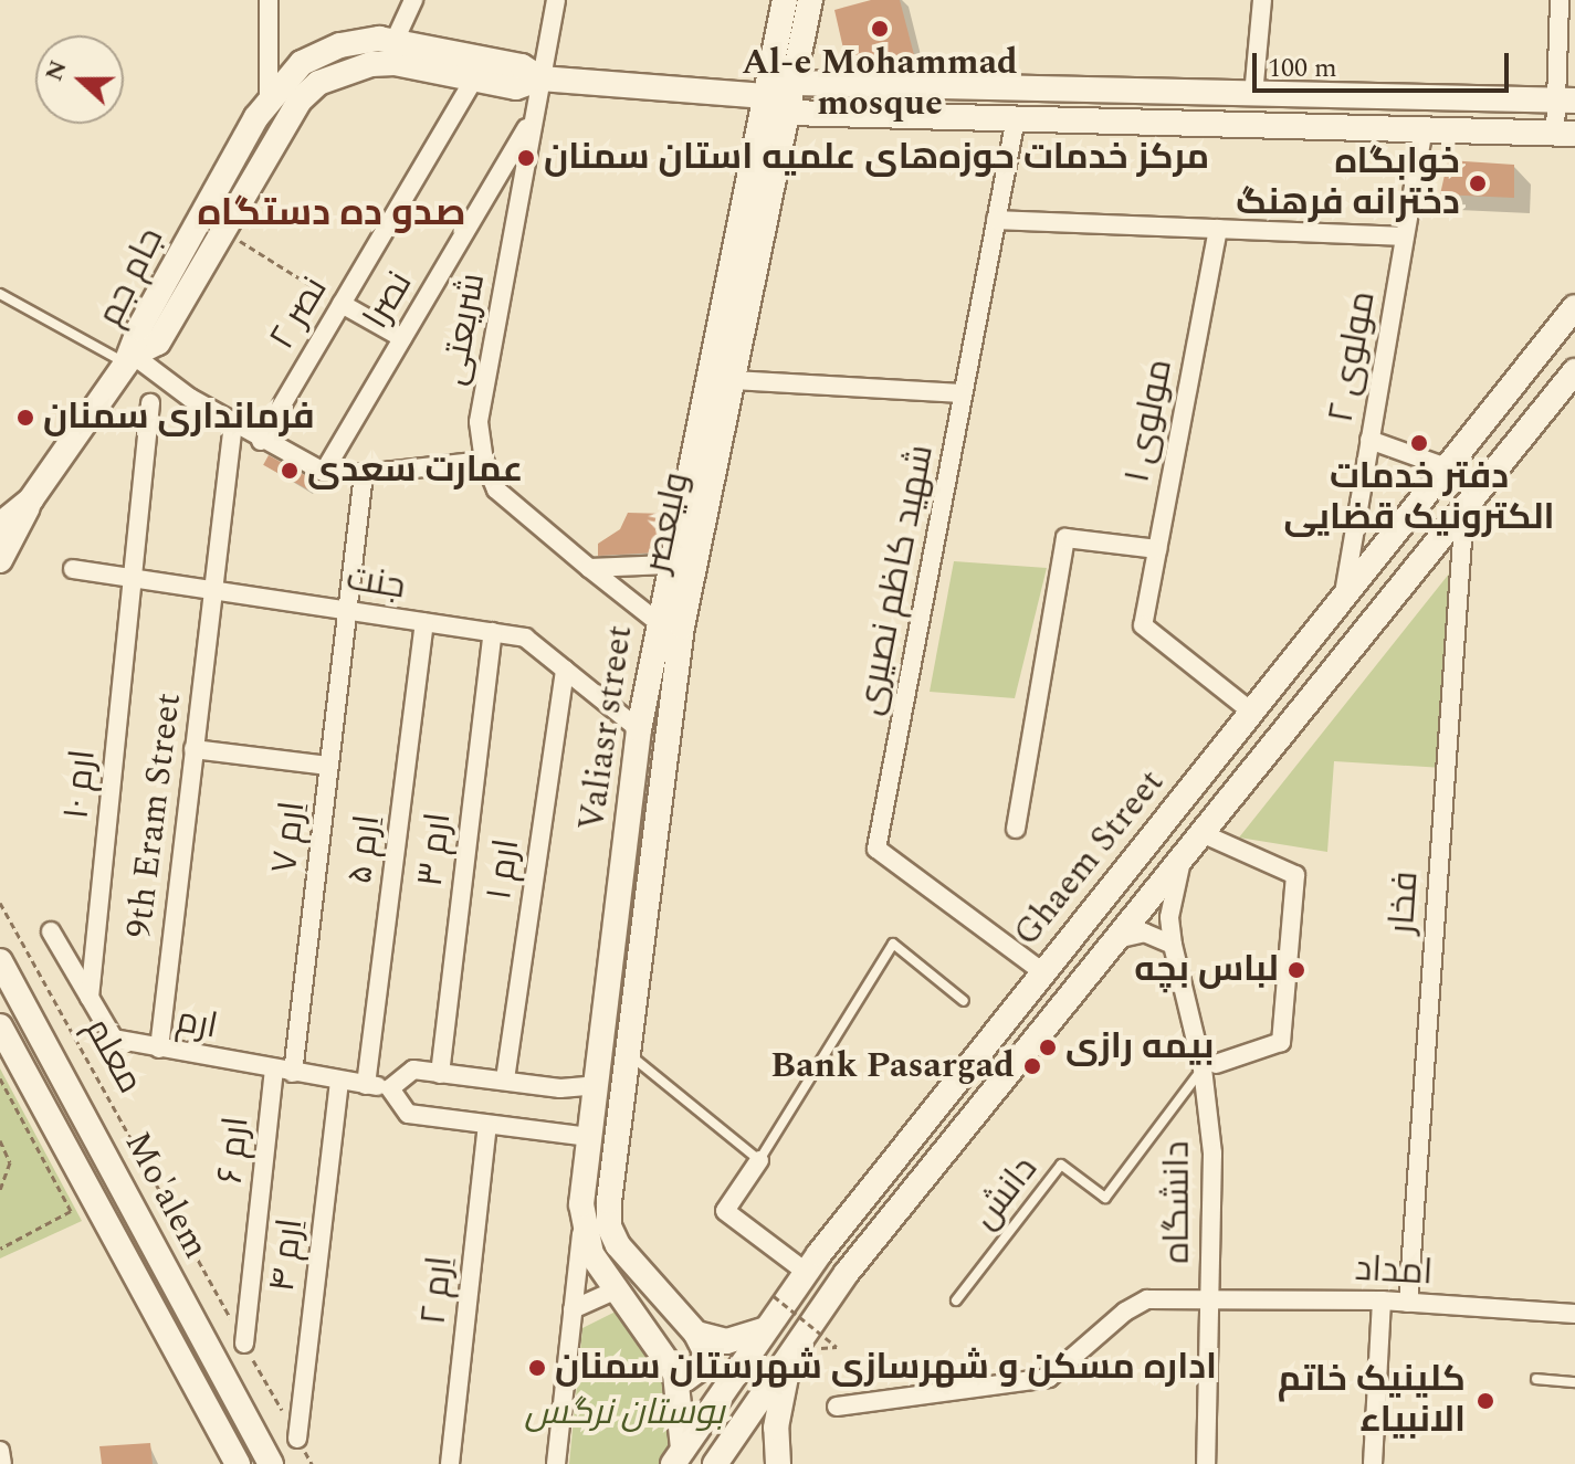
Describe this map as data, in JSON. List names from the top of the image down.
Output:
{
  "streets": {
    "main road": [
      "جام جم",
      "ولیعصر",
      "Valiasr street",
      "Ghaem Street",
      "Mo'alem"
    ],
    "street": [
      "نصرا",
      "نصر ۲",
      "شریعتی",
      "مولوی ۲",
      "مولوی ۱",
      "شهید کاظم نصیری",
      "جنت",
      "ارم ۱۰",
      "9th Eram Street",
      "اِرم ۷",
      "اِرم ۵",
      "ارم ۳",
      "ارم ۱",
      "فخار",
      "ارم",
      "ارم ۶",
      "دانشگاه",
      "اِرم ۴",
      "امداد",
      "اِرم ۲"
    ],
    "lane": ["دانش"],
    "path": ["معلم"]
  },
  "crossings": [
    ["جام جم", "نصر ۲"],
    ["جام جم", "شریعتی"],
    ["جام جم", "Valiasr street"],
    ["نصرا", "شریعتی"],
    ["شریعتی", "Valiasr street"],
    ["مولوی ۲", "Ghaem Street"],
    ["مولوی ۱", "Ghaem Street"],
    ["شهید کاظم نصیری", "Ghaem Street"],
    ["جنت", "Valiasr street"],
    ["جنت", "ارم ۱۰"],
    ["جنت", "9th Eram Street"],
    ["جنت", "اِرم ۷"],
    ["جنت", "اِرم ۵"],
    ["جنت", "ارم ۳"],
    ["جنت", "ارم ۱"],
    ["ارم ۱۰", "ارم"],
    ["9th Eram Street", "ارم"],
    ["اِرم ۷", "ارم"],
    ["اِرم ۷", "ارم ۶"],
    ["اِرم ۵", "ارم"],
    ["Ghaem Street", "فخار"],
    ["Ghaem Street", "دانشگاه"],
    ["فخار", "امداد"],
    ["ارم", "ارم ۶"],
    ["ارم", "اِرم ۴"],
    ["معلم", "ارم ۶"],
    ["معلم", "اِرم ۴"],
    ["دانش", "دانشگاه"],
    ["دانشگاه", "امداد"]
  ],
  "districts": ["صدو ده دستگاه"],
  "parks": ["بوستان نرگس"],
  "places": [
    "Al-e Mohammad mosque",
    "مرکز خدمات حوزه‌های علمیه استان سمنان",
    "خوابگاه دخترانه فرهنگ",
    "فرمانداری سمنان",
    "دفتر خدمات الکترونیک قضایی",
    "عمارت سعدی",
    "لباس بچه",
    "بیمه رازی",
    "Bank Pasargad",
    "اداره مسکن و شهرسازی شهرستان سمنان",
    "کلینیک خاتم الانبیاء"
  ],
  "scale_bar": "100 m",
  "north": "left"
}
